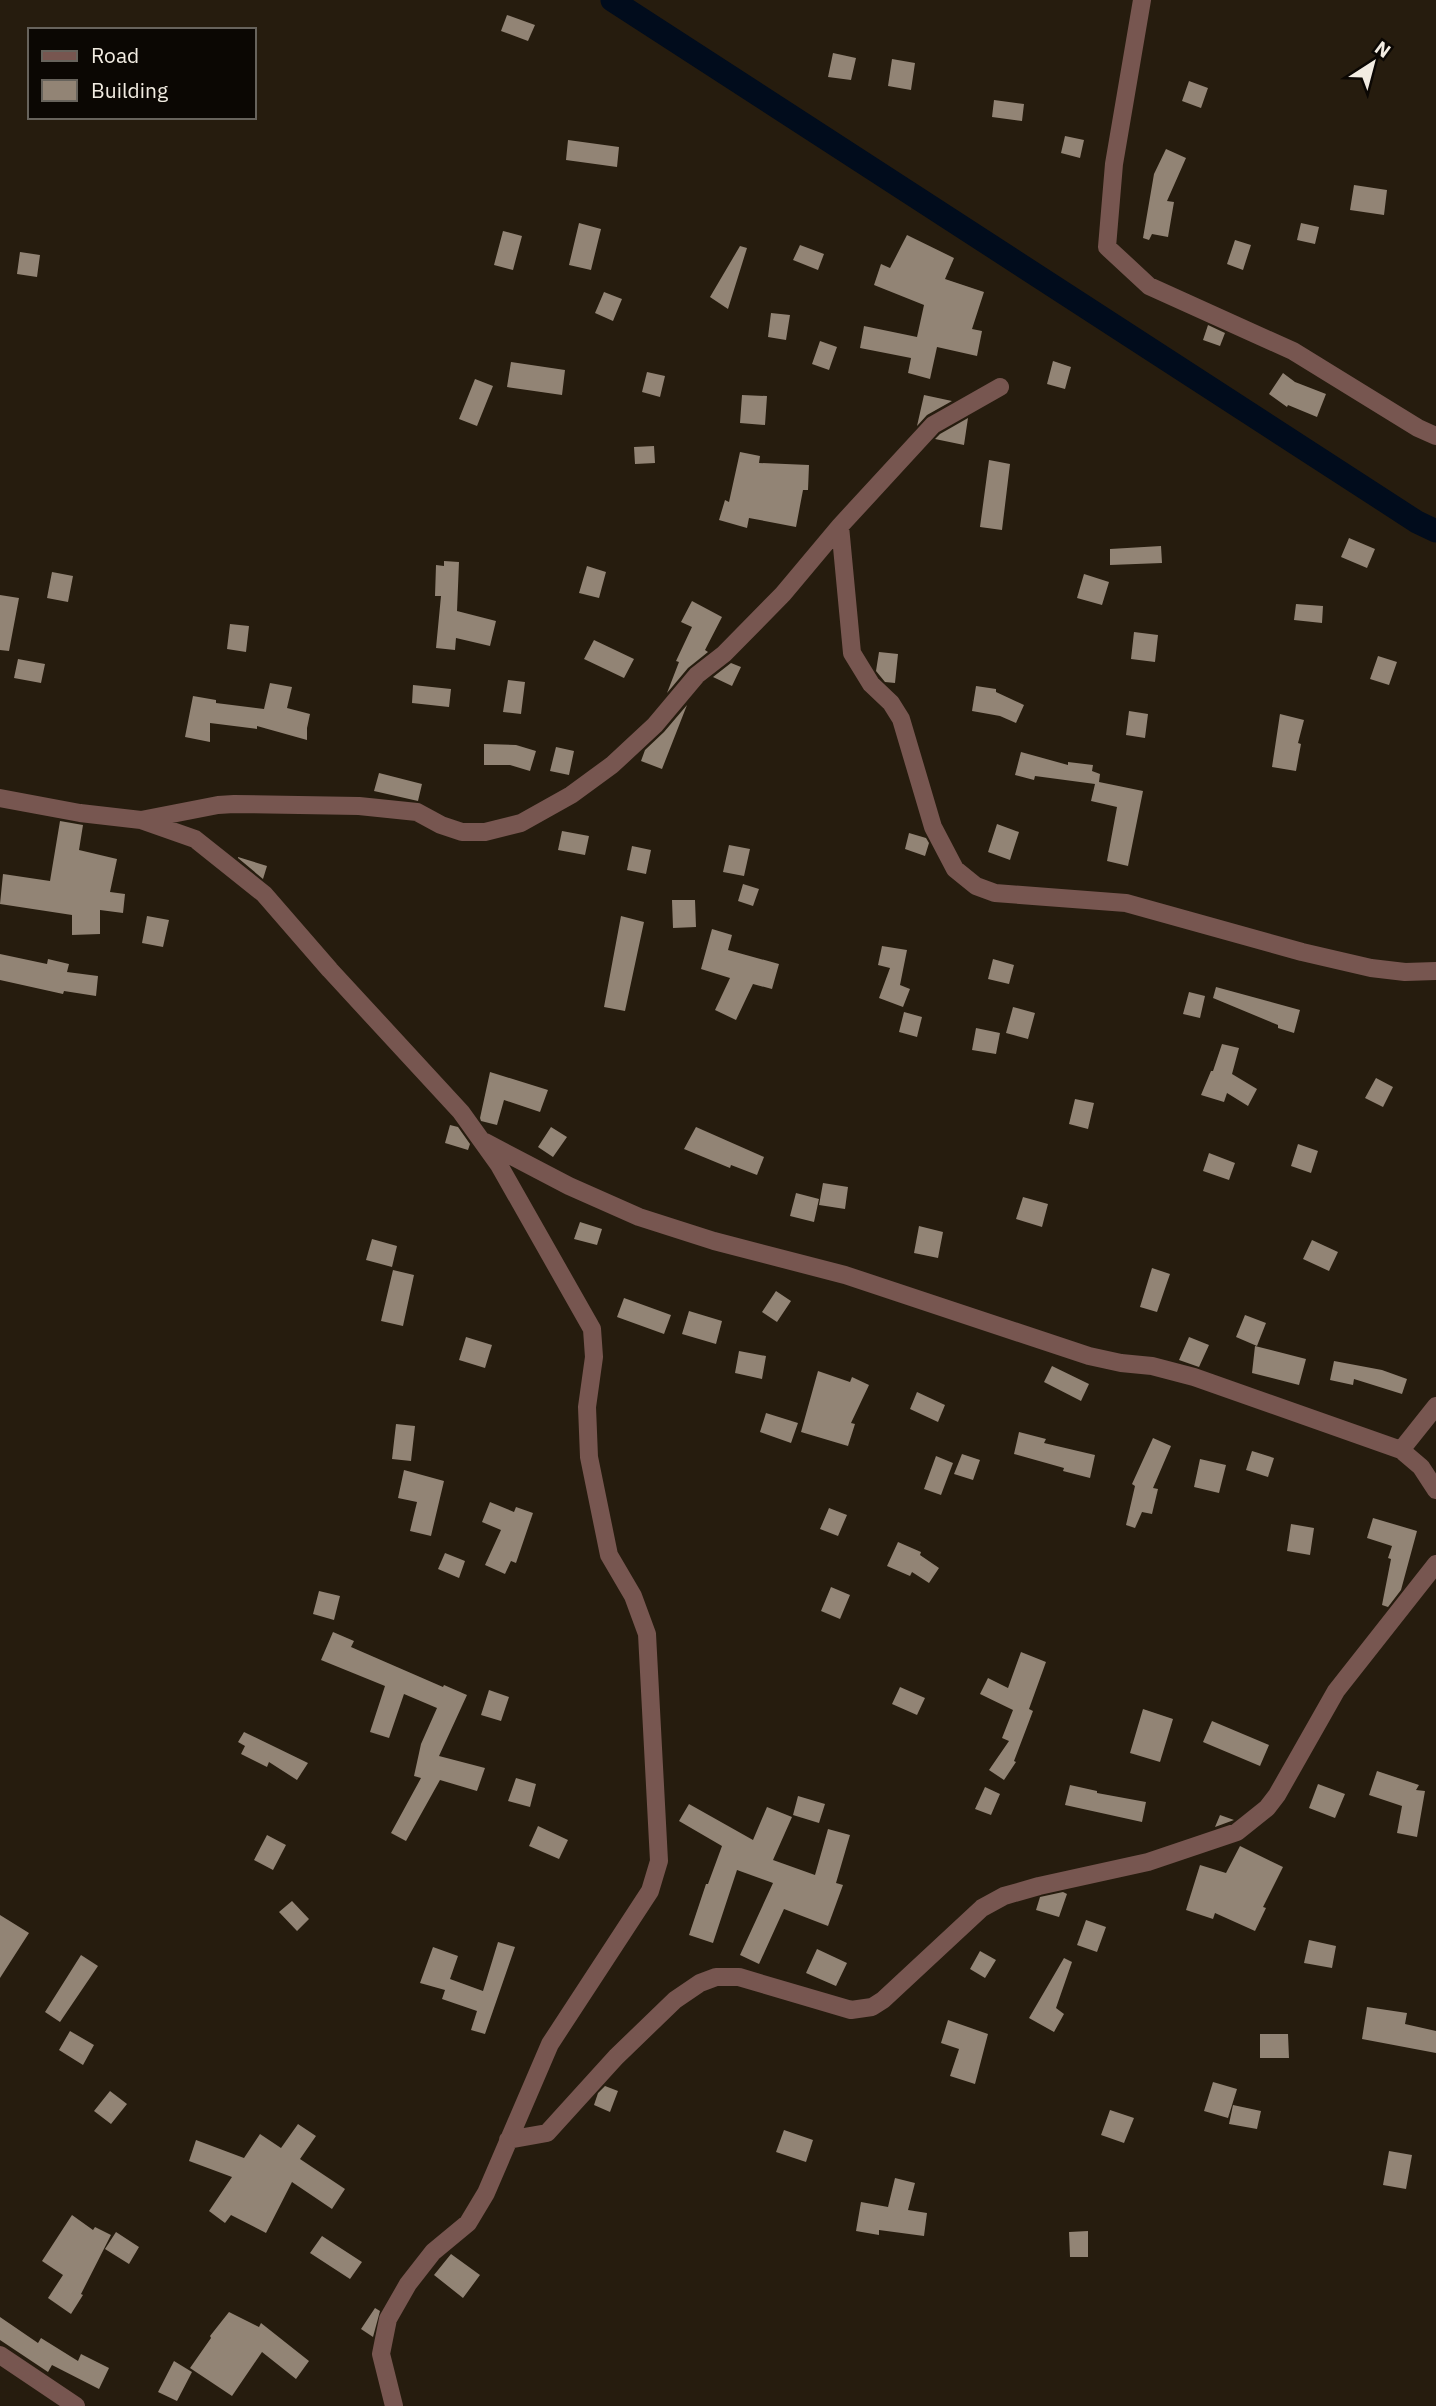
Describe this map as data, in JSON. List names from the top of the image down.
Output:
{
  "legend": ["Road", "Building"],
  "north": "top right"
}
